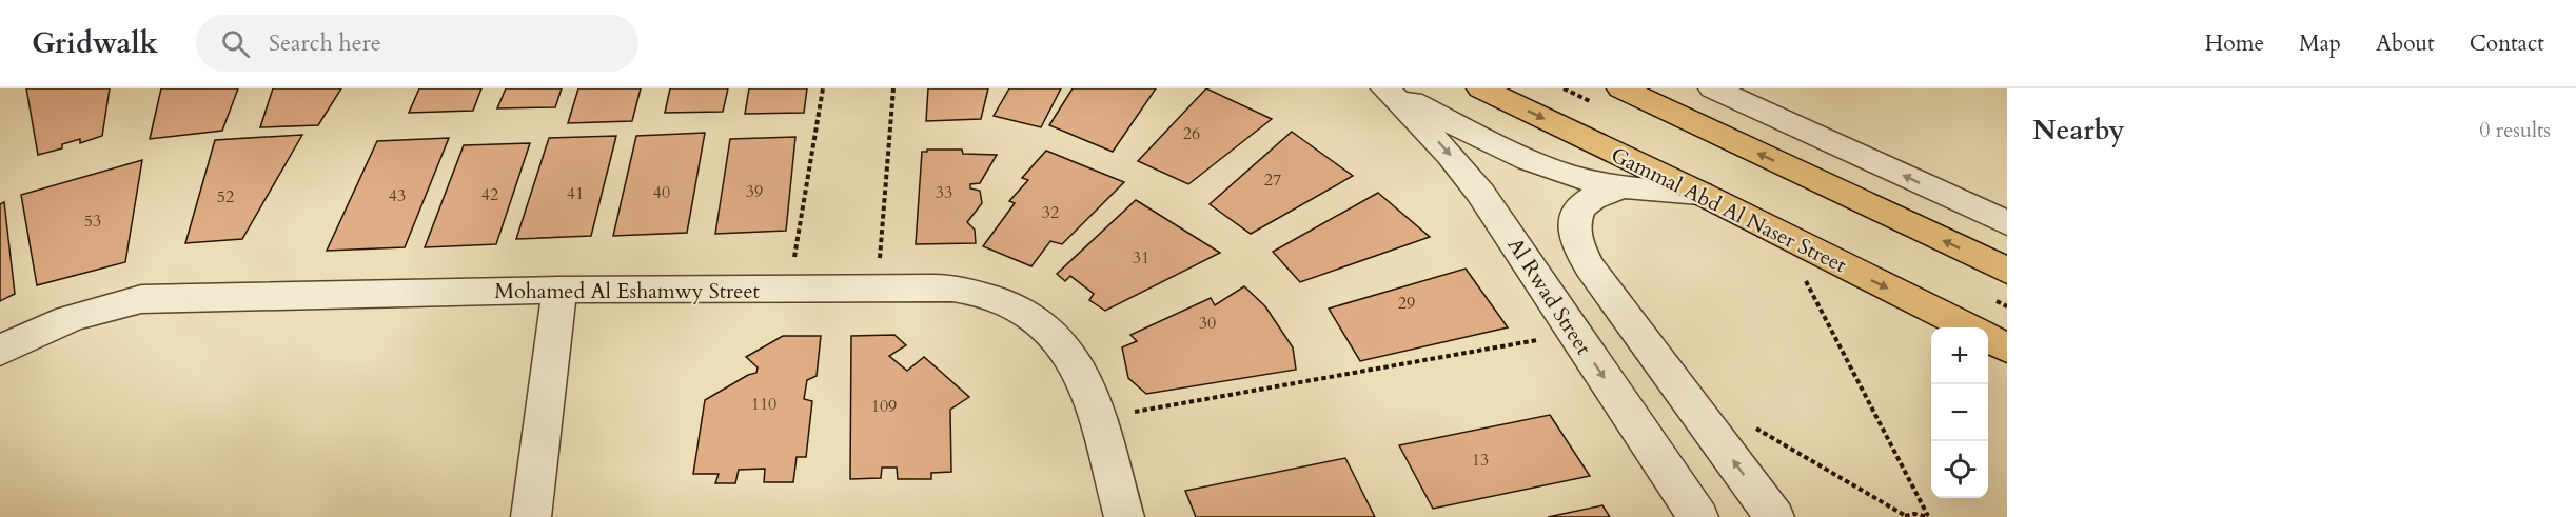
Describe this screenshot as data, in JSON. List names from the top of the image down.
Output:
{
  "streets": {
    "main road": ["Gammal Abd Al Naser Street"],
    "street": ["Mohamed Al Eshamwy Street", "Al Rwad Street"]
  },
  "house_numbers": [
    "26",
    "27",
    "39",
    "40",
    "33",
    "41",
    "42",
    "43",
    "52",
    "32",
    "53",
    "31",
    "29",
    "30",
    "110",
    "109",
    "13"
  ],
  "page": {
    "header": "Gridwalk",
    "search": "Search here",
    "nav": [
      "Home",
      "Map",
      "About",
      "Contact"
    ],
    "heading": ["Nearby", "0 results"],
    "map_buttons": ["+", "−"]
  }
}
